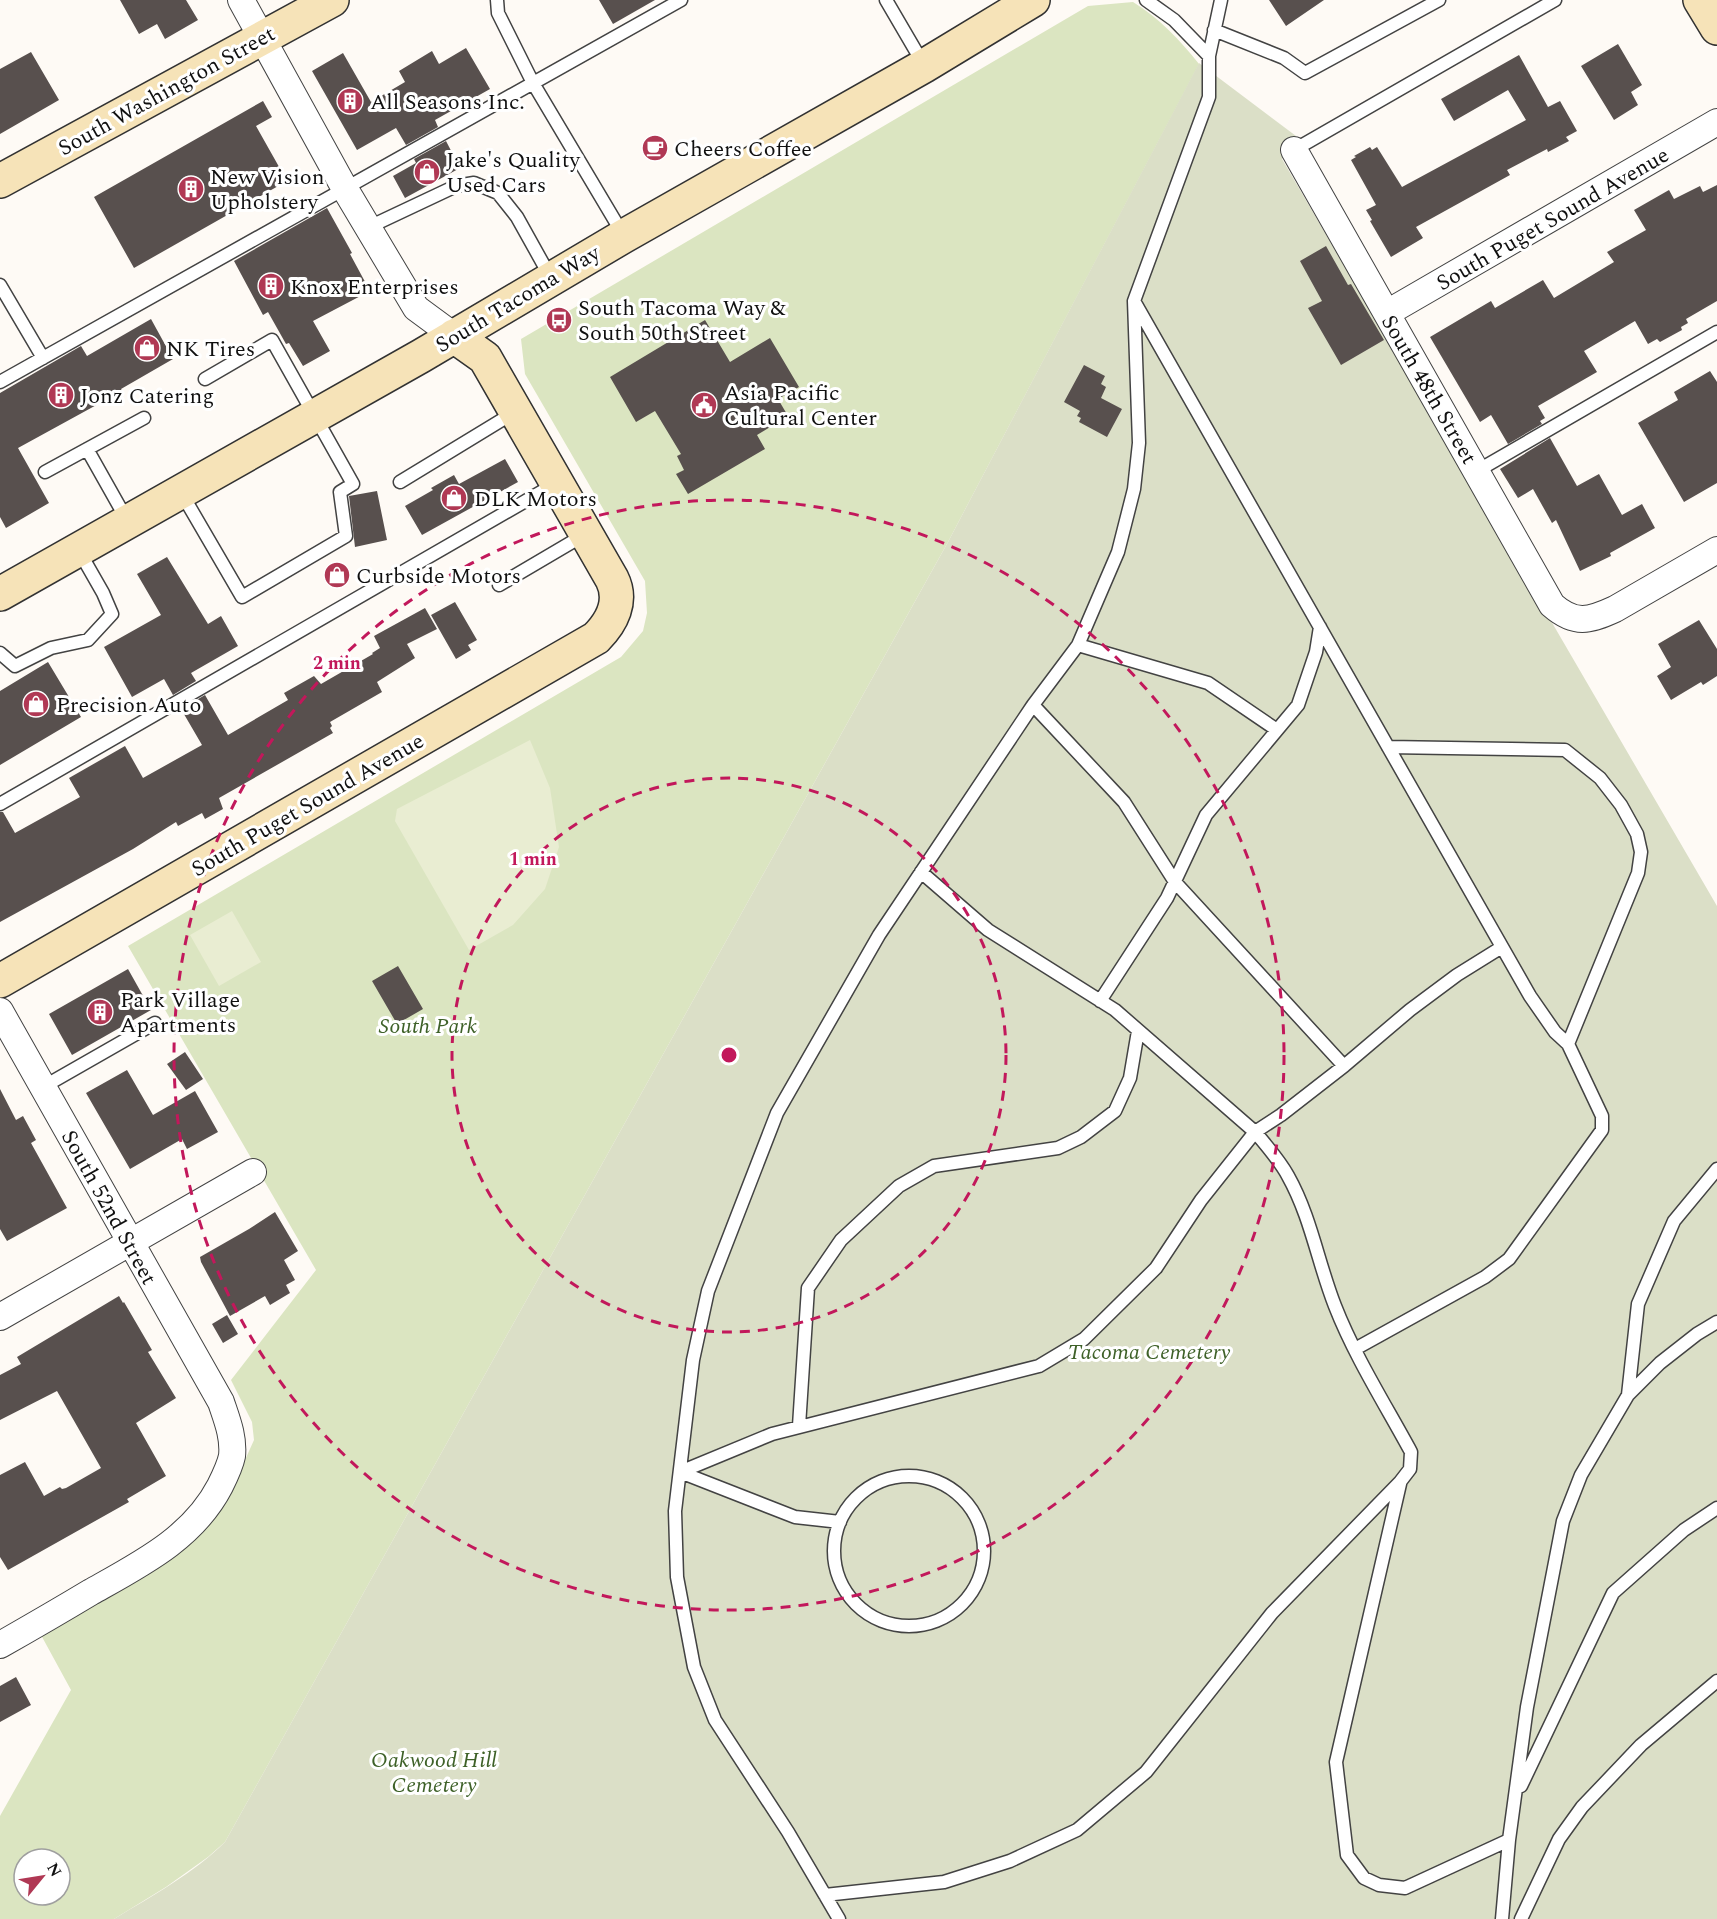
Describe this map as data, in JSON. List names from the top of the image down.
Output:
{
  "streets": {
    "street": [
      "South Washington Street",
      "South Puget Sound Avenue",
      "South Tacoma Way",
      "South 48th Street",
      "South 52nd Street"
    ]
  },
  "crossings": [
    ["South Puget Sound Avenue", "South 48th Street"]
  ],
  "parks": ["South Park", "Tacoma Cemetery", "Oakwood Hill Cemetery"],
  "places": {
    "building": [
      "All Seasons Inc.",
      "New Vision Upholstery",
      "Knox Enterprises",
      "Jonz Catering",
      "Park Village Apartments"
    ],
    "cafe": ["Cheers Coffee"],
    "shop": [
      "Jake's Quality Used Cars",
      "NK Tires",
      "DLK Motors",
      "Curbside Motors",
      "Precision Auto"
    ],
    "bus stop": ["South Tacoma Way & South 50th Street"],
    "public building": ["Asia Pacific Cultural Center"]
  },
  "north": "top right",
  "rings": ["2 min", "1 min"]
}
